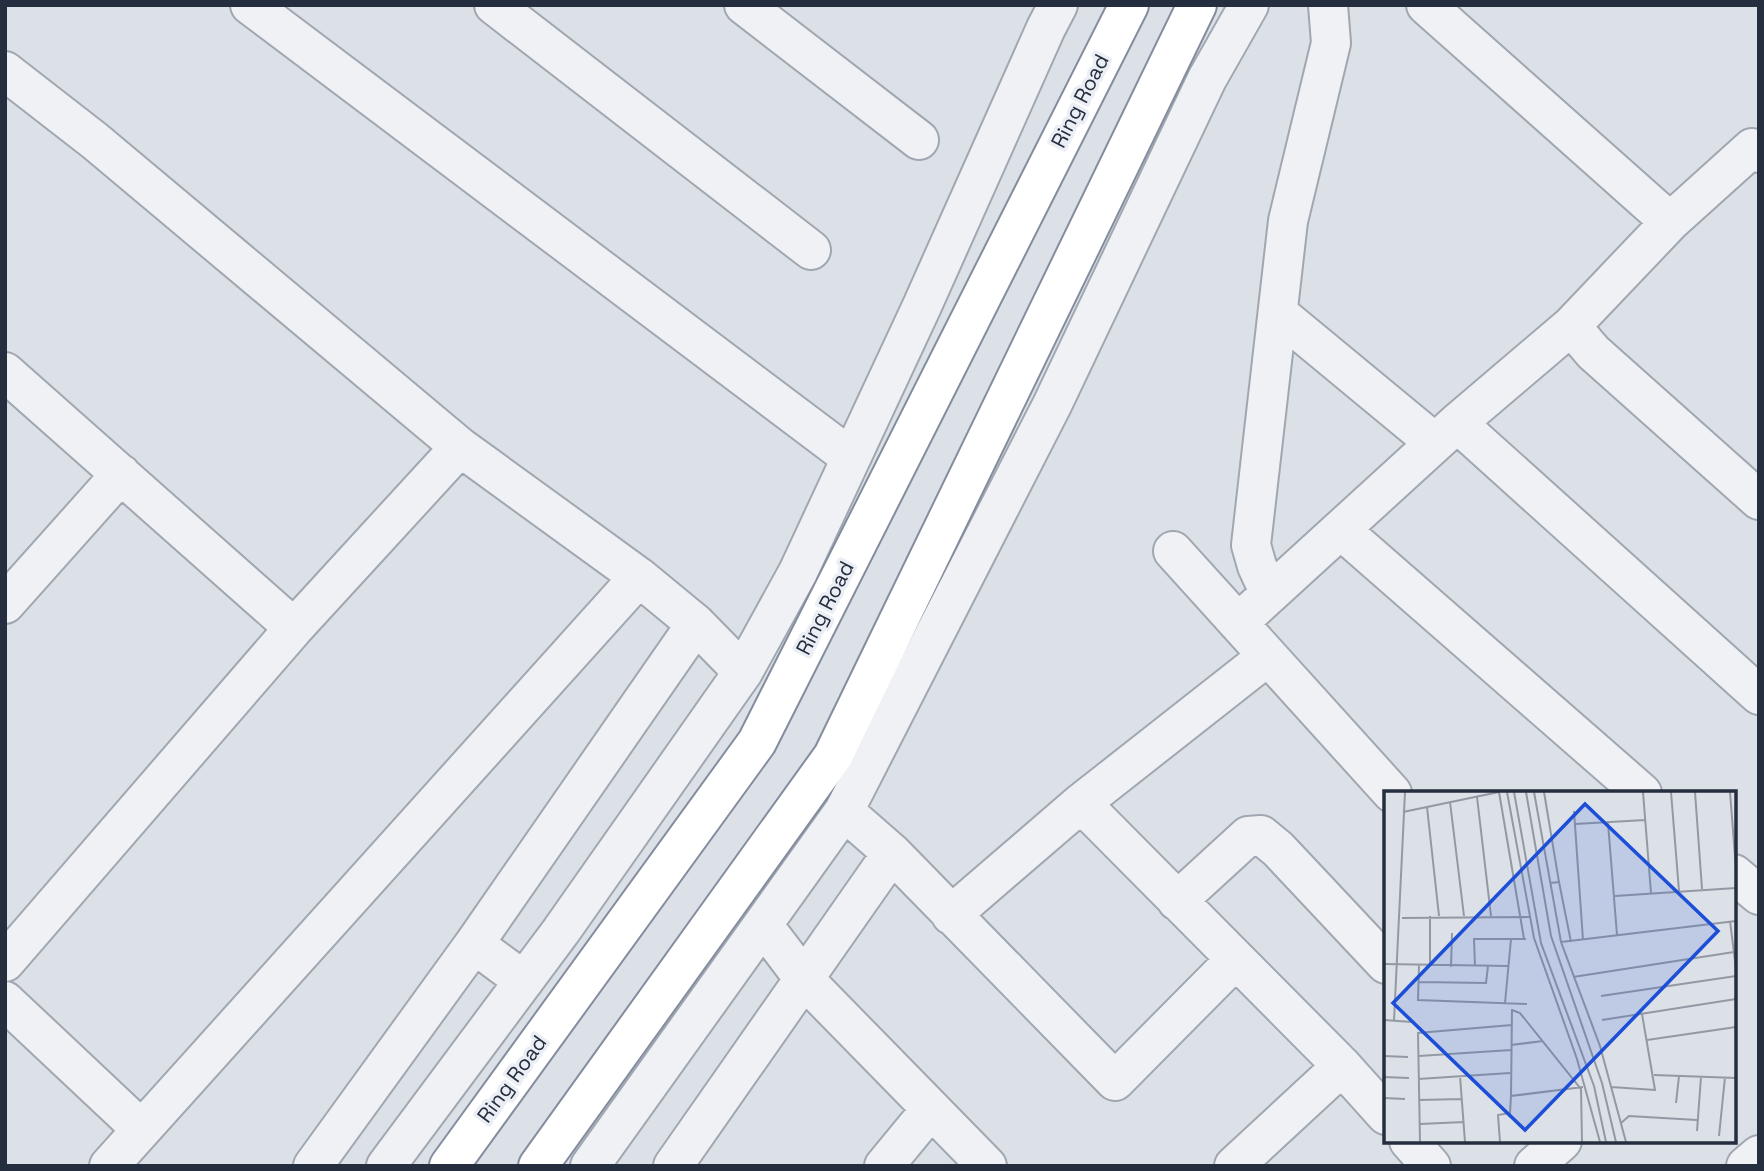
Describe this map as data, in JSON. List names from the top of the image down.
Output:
{
  "streets": {
    "highway": ["Ring Road"]
  }
}
